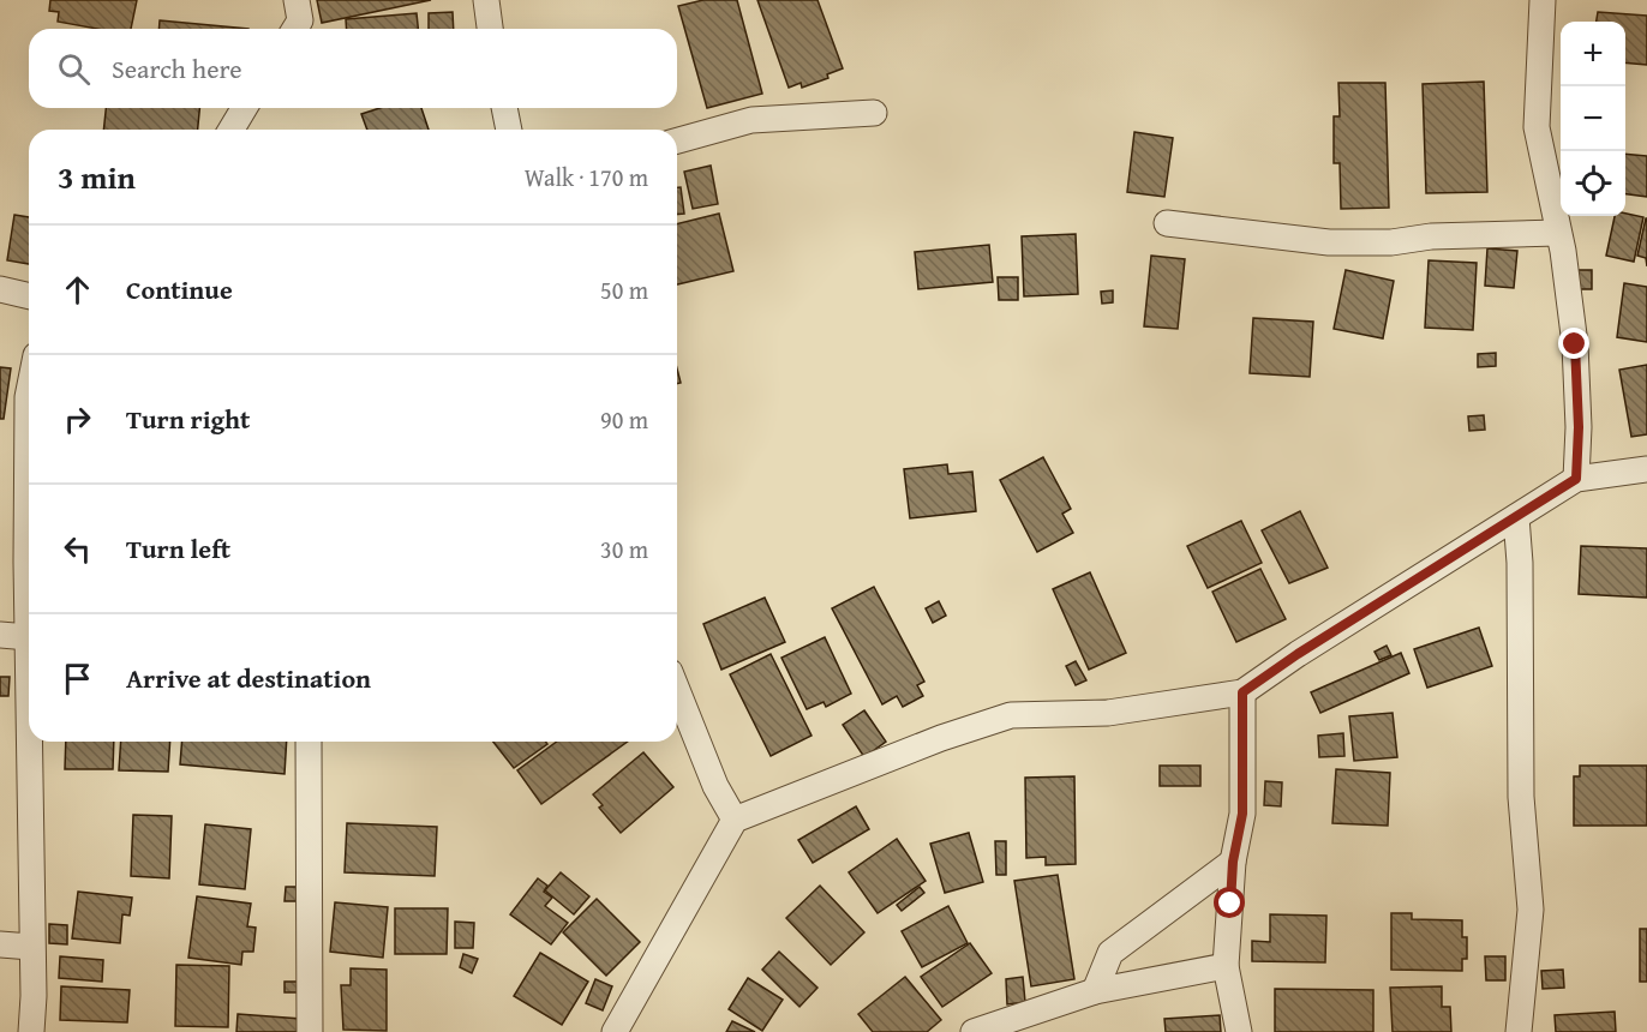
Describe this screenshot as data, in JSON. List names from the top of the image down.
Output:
{
  "page": {
    "map_buttons": ["+", "−"],
    "search": "Search here",
    "heading": ["3 min", "Walk · 170 m"],
    "list": [
      ["Continue", "50 m"],
      ["Turn right", "90 m"],
      ["Turn left", "30 m"],
      "Arrive at destination"
    ]
  }
}
